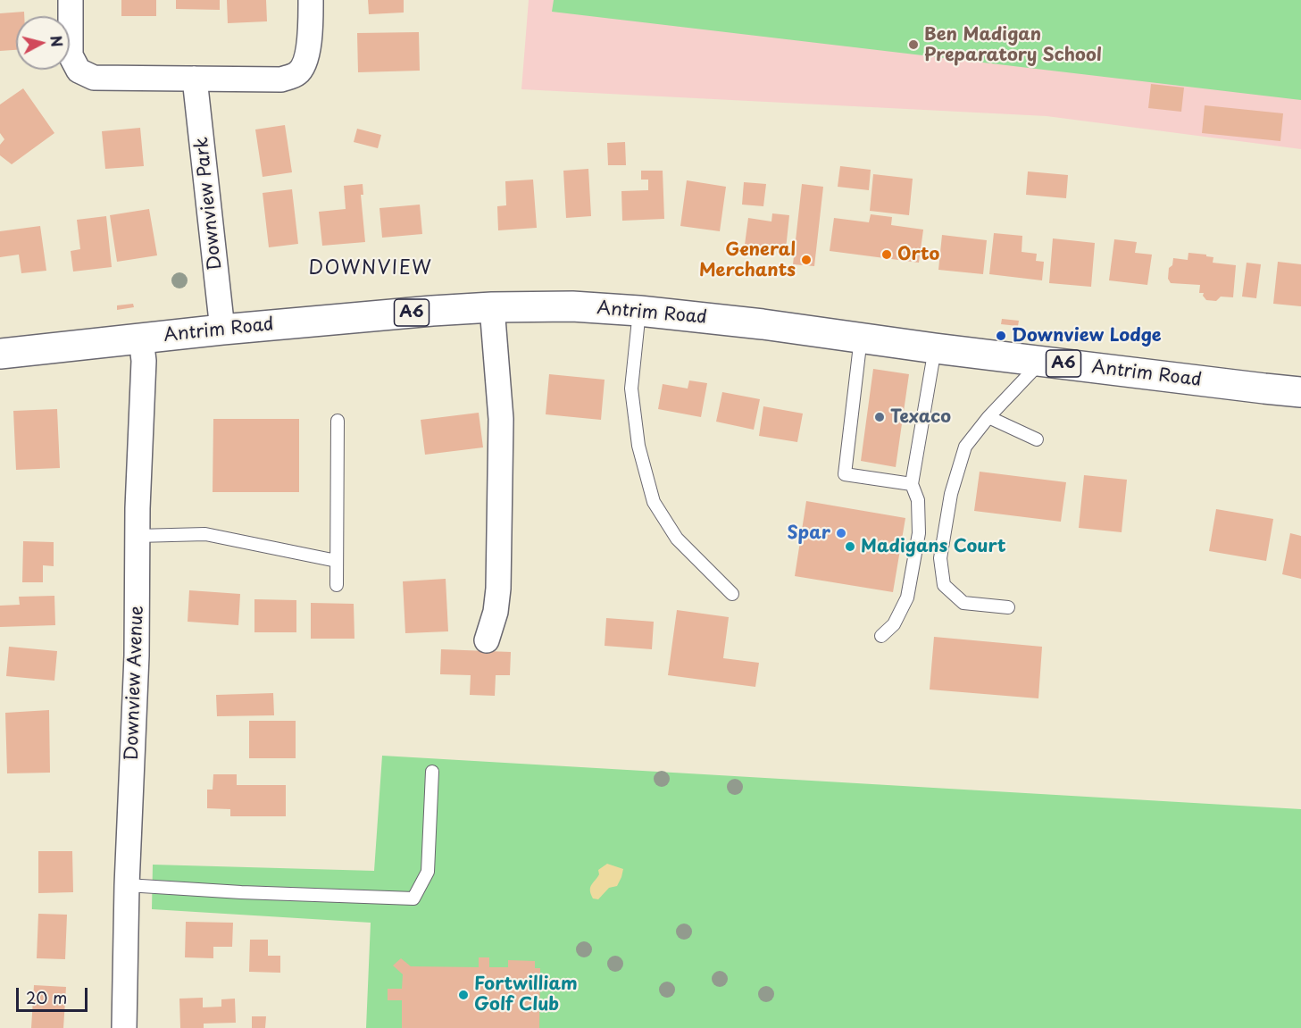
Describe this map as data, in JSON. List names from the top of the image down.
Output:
{
  "streets": {
    "main road": ["A6", "Antrim Road"],
    "street": ["Downview Park", "Downview Avenue"]
  },
  "crossings": [
    ["Downview Park", "Antrim Road"],
    ["Antrim Road", "Downview Avenue"]
  ],
  "districts": ["DOWNVIEW"],
  "places": [
    "Ben Madigan Preparatory School",
    "Orto",
    "General Merchants",
    "Downview Lodge",
    "Texaco",
    "Spar",
    "Madigans Court",
    "Fortwilliam Golf Club"
  ],
  "scale_bar": "20 m",
  "north": "right"
}
